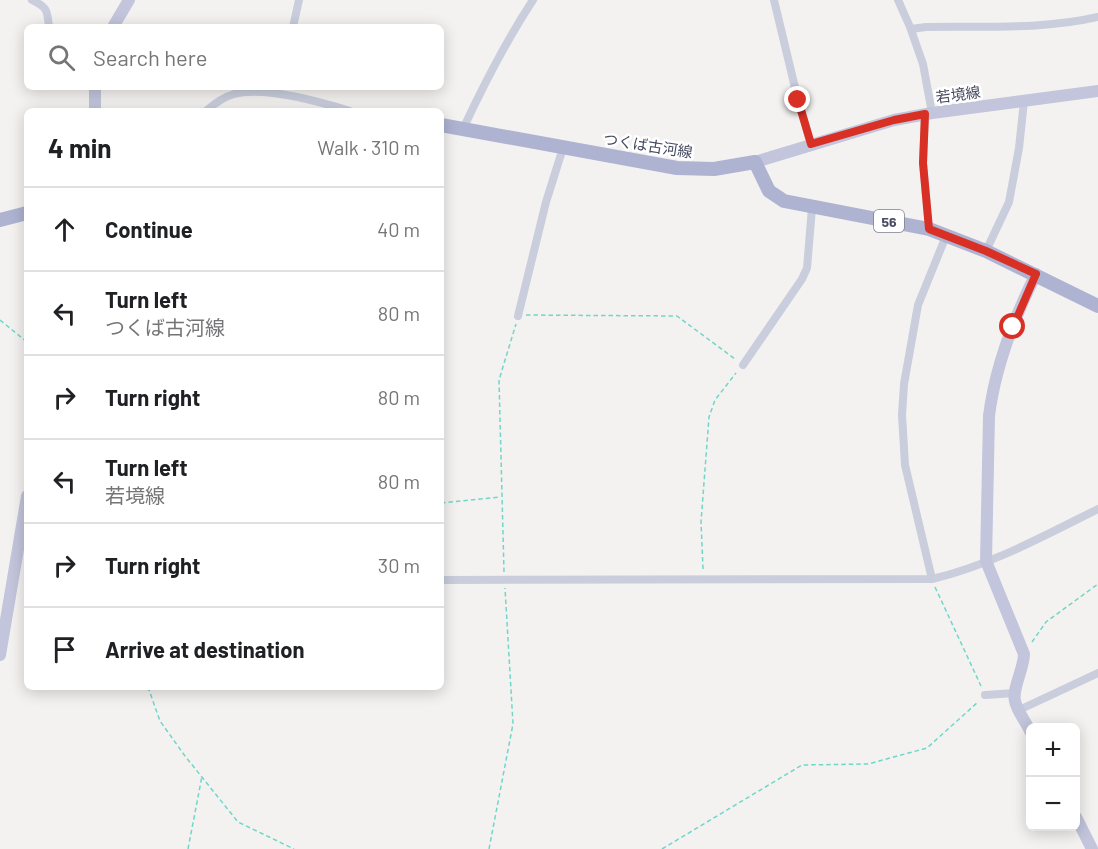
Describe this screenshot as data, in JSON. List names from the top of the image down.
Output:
{
  "streets": {
    "main road": ["つくば古河線", "56"],
    "street": ["若境線"]
  },
  "crossings": [
    ["若境線", "つくば古河線"],
    ["若境線", "56"],
    ["つくば古河線", "56"]
  ],
  "page": {
    "search": "Search here",
    "heading": ["4 min", "Walk · 310 m"],
    "list": [
      ["Continue", "40 m"],
      ["Turn left", "つくば古河線", "80 m"],
      ["Turn right", "80 m"],
      ["Turn left", "若境線", "80 m"],
      ["Turn right", "30 m"],
      "Arrive at destination"
    ],
    "map_buttons": ["+", "−"]
  }
}
